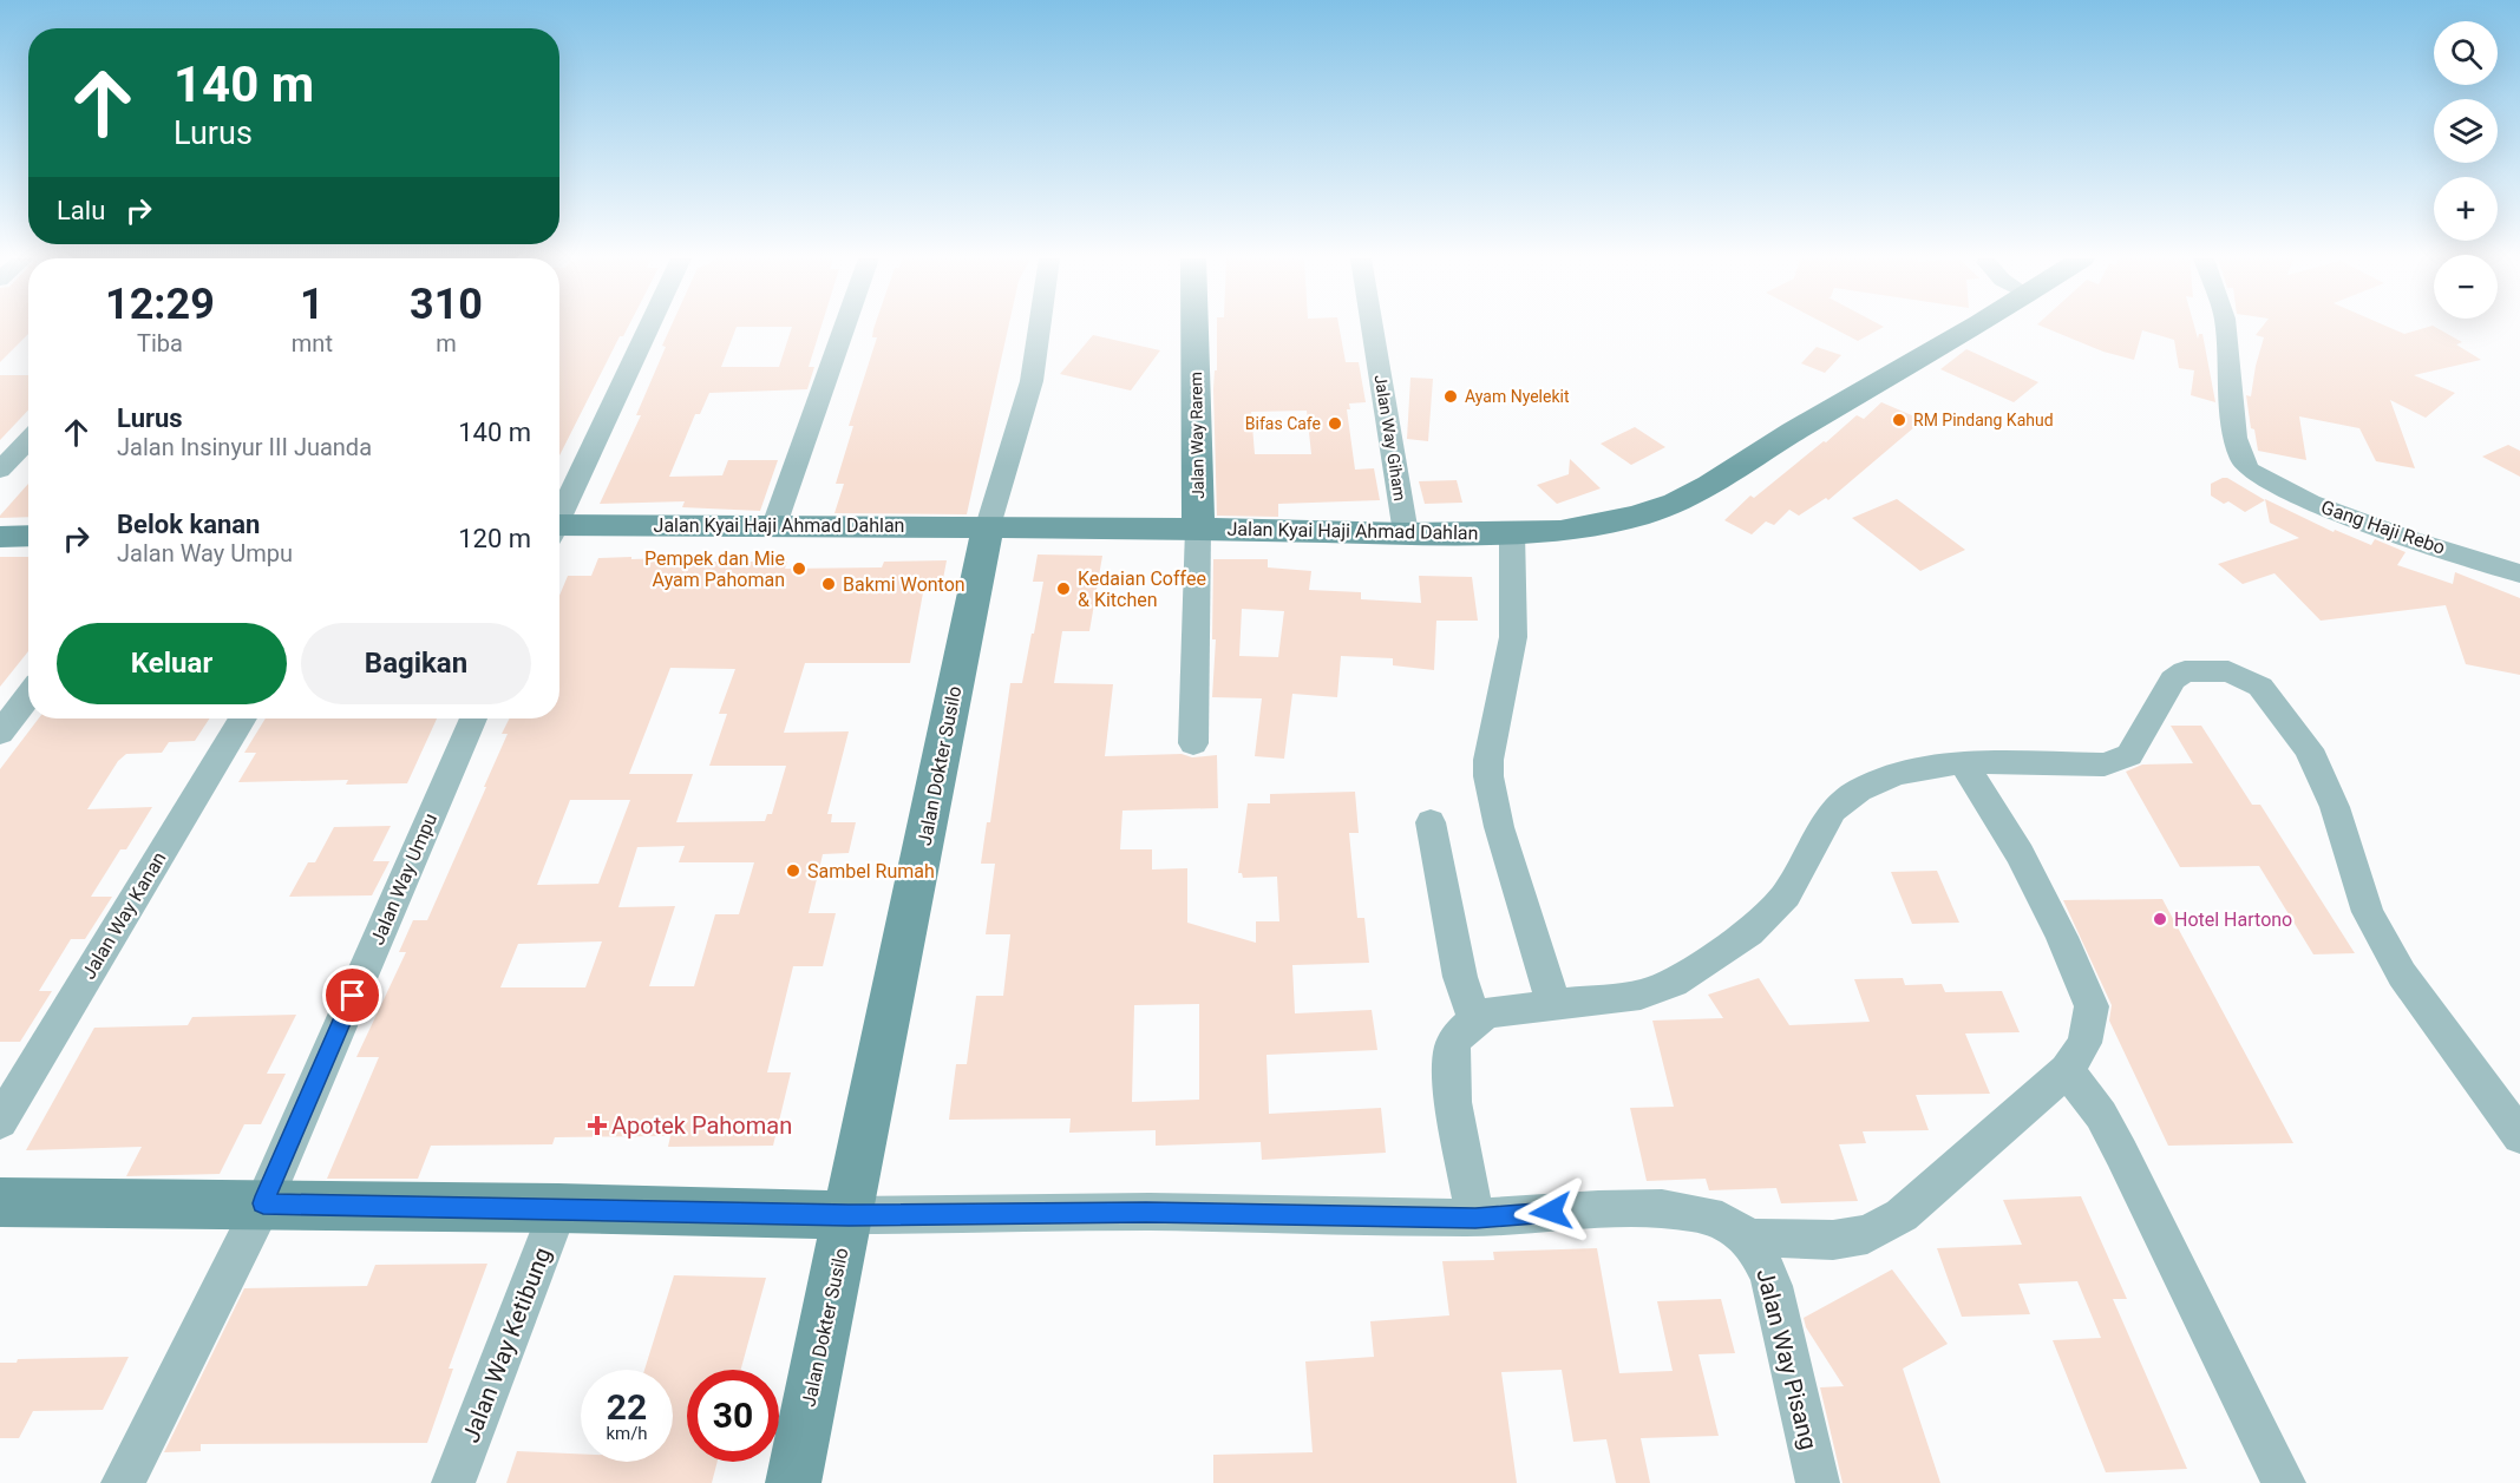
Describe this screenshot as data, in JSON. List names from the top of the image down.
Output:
{
  "streets": {
    "main road": ["Jalan Way Rarem", "Jalan Kyai Haji Ahmad Dahlan", "Jalan Dokter Susilo"],
    "street": [
      "Jalan Way Giham",
      "Gang Haji Rebo",
      "Jalan Way Umpu",
      "Jalan Way Kanan",
      "Jalan Way Ketibung",
      "Jalan Way Pisang"
    ]
  },
  "crossings": [
    ["Jalan Way Rarem", "Jalan Kyai Haji Ahmad Dahlan"],
    ["Jalan Way Giham", "Jalan Kyai Haji Ahmad Dahlan"],
    ["Jalan Kyai Haji Ahmad Dahlan", "Jalan Dokter Susilo"]
  ],
  "places": {
    "other": [
      "Ayam Nyelekit",
      "RM Pindang Kahud",
      "Bifas Cafe",
      "Pempek dan Mie Ayam Pahoman",
      "Bakmi Wonton",
      "Kedaian Coffee & Kitchen",
      "Sambel Rumah",
      "Hotel Hartono"
    ],
    "health": ["Apotek Pahoman"]
  },
  "page": {
    "map_buttons": ["+", "−"],
    "turn": ["140 m", "Lurus"],
    "then": "Lalu",
    "eta": [
      "12:29",
      "Tiba",
      "1",
      "mnt",
      "310",
      "m"
    ],
    "list": [
      {
        "name": "Lurus",
        "note": "Jalan Insinyur III Juanda",
        "value": "140 m"
      },
      {
        "name": "Belok kanan",
        "note": "Jalan Way Umpu",
        "value": "120 m"
      }
    ],
    "buttons": ["Keluar", "Bagikan"],
    "speed": "22 km/h",
    "limit": "30"
  }
}
